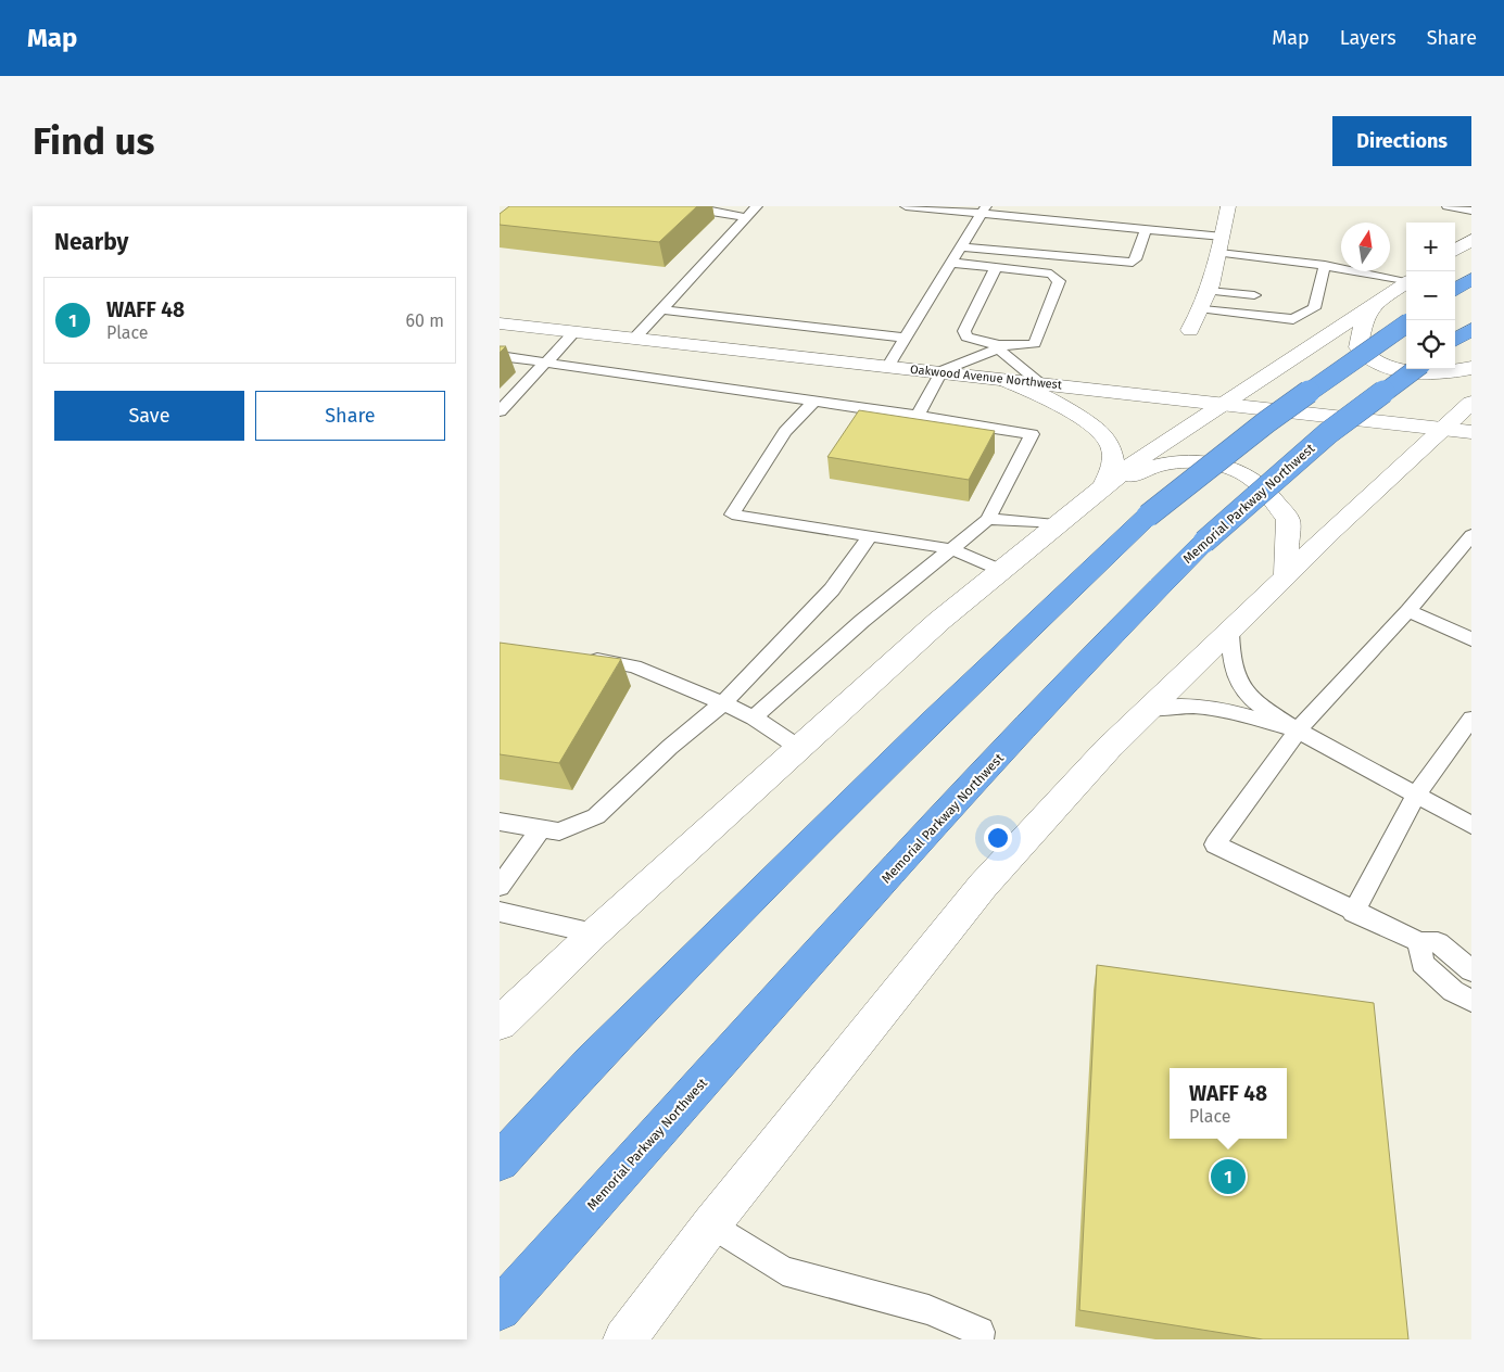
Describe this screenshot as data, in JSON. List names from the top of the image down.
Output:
{
  "streets": {
    "highway": ["Memorial Parkway Northwest"],
    "main road": ["Oakwood Avenue Northwest"]
  },
  "north": "top",
  "page": {
    "header": "Map",
    "nav": ["Map", "Layers", "Share"],
    "buttons": [
      "Directions",
      ["Save", "Share"]
    ],
    "title": "Find us",
    "heading": "Nearby",
    "map_buttons": ["+", "−"],
    "list": [
      {
        "mark": "1",
        "name": "WAFF 48",
        "note": "Place",
        "value": "60 m"
      }
    ],
    "popup": ["WAFF 48", "Place"],
    "pins": "1"
  }
}
